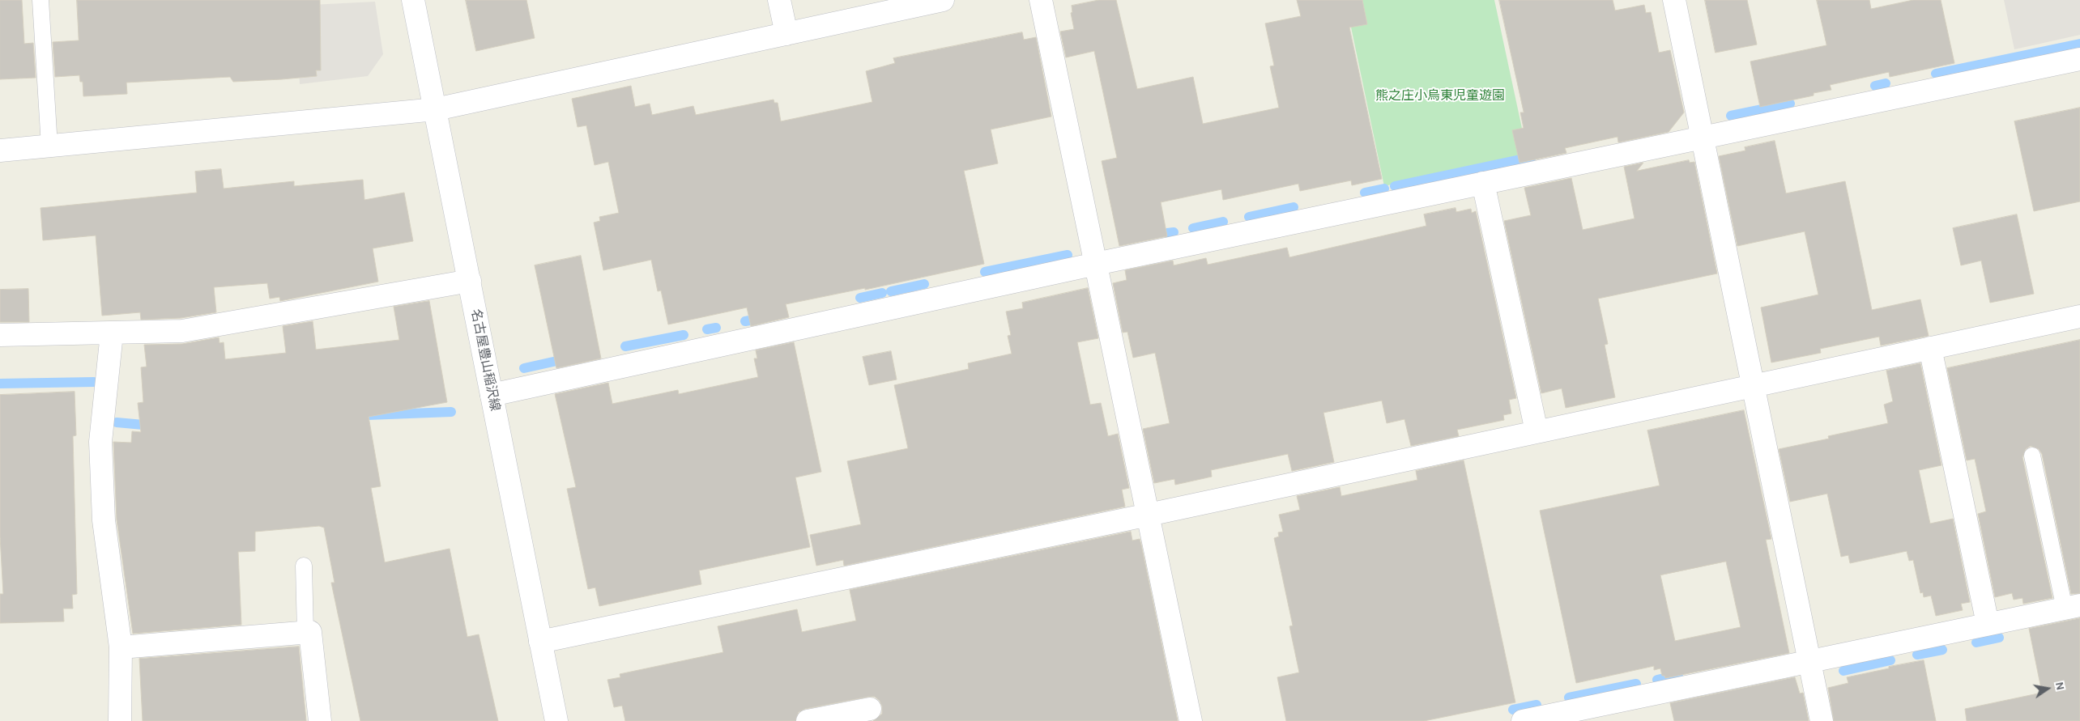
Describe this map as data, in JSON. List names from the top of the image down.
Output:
{
  "streets": {
    "street": ["名古屋豊山稲沢線"]
  },
  "parks": ["熊之庄小烏東児童遊園"],
  "north": "right"
}
